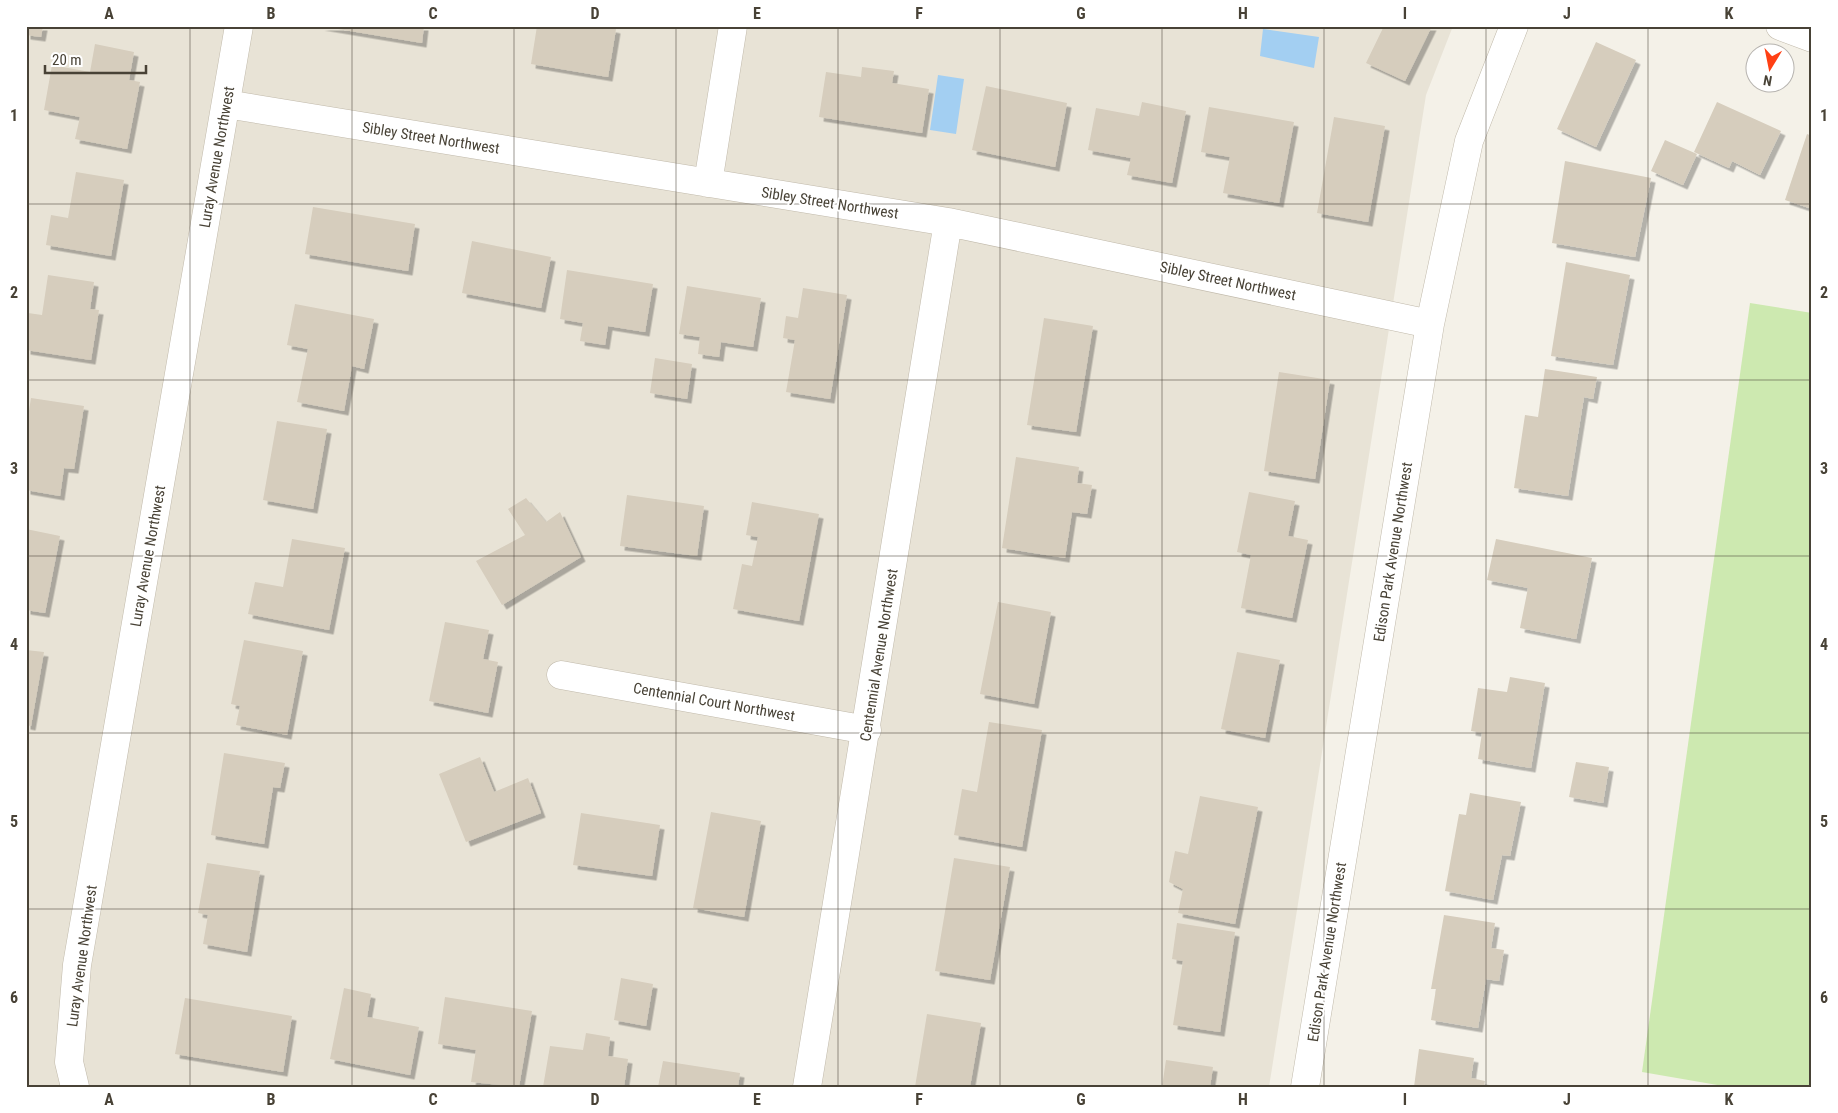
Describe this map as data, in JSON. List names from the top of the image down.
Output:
{
  "streets": {
    "street": [
      "Sibley Street Northwest",
      "Luray Avenue Northwest",
      "Edison Park Avenue Northwest",
      "Centennial Avenue Northwest",
      "Centennial Court Northwest"
    ]
  },
  "crossings": [
    ["Sibley Street Northwest", "Luray Avenue Northwest"],
    ["Sibley Street Northwest", "Edison Park Avenue Northwest"],
    ["Sibley Street Northwest", "Centennial Avenue Northwest"],
    ["Centennial Avenue Northwest", "Centennial Court Northwest"]
  ],
  "scale_bar": "20 m",
  "north": "bottom",
  "grid": {
    "columns": [
      "A",
      "B",
      "C",
      "D",
      "E",
      "F",
      "G",
      "H",
      "I",
      "J",
      "K"
    ],
    "rows": [
      "1",
      "2",
      "3",
      "4",
      "5",
      "6"
    ]
  }
}
